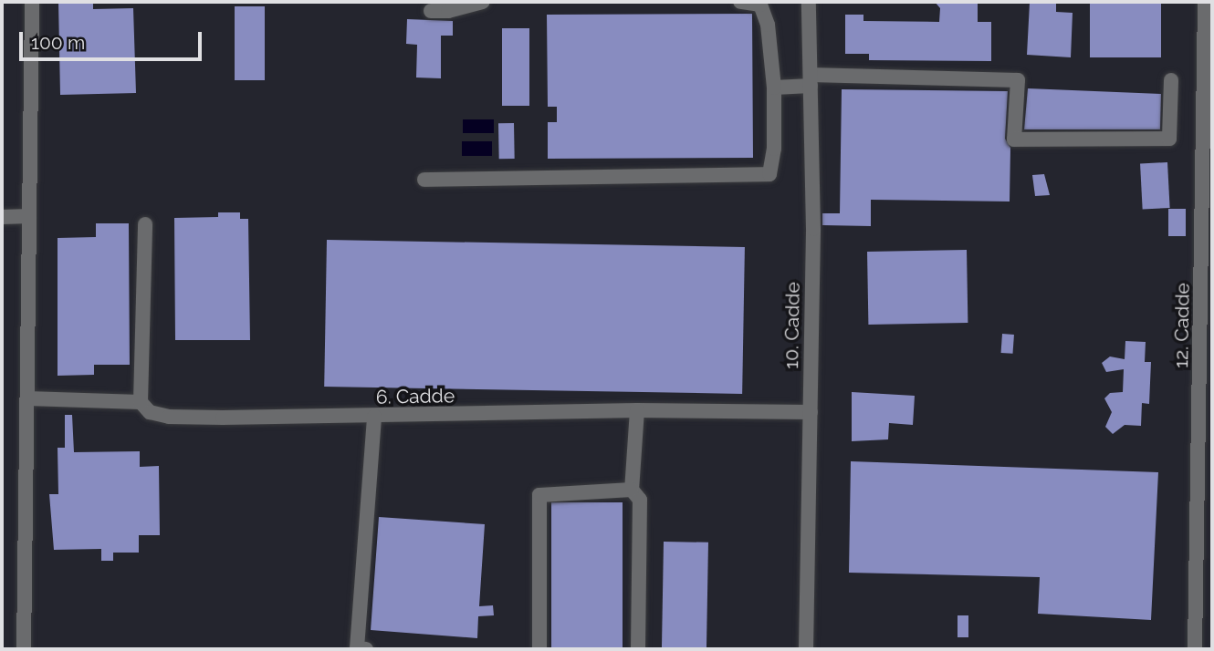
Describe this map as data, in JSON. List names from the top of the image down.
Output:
{
  "streets": {
    "lane": ["10. Cadde", "12. Cadde", "6. Cadde"]
  },
  "crossings": [
    ["10. Cadde", "6. Cadde"]
  ],
  "scale_bar": "100 m"
}
